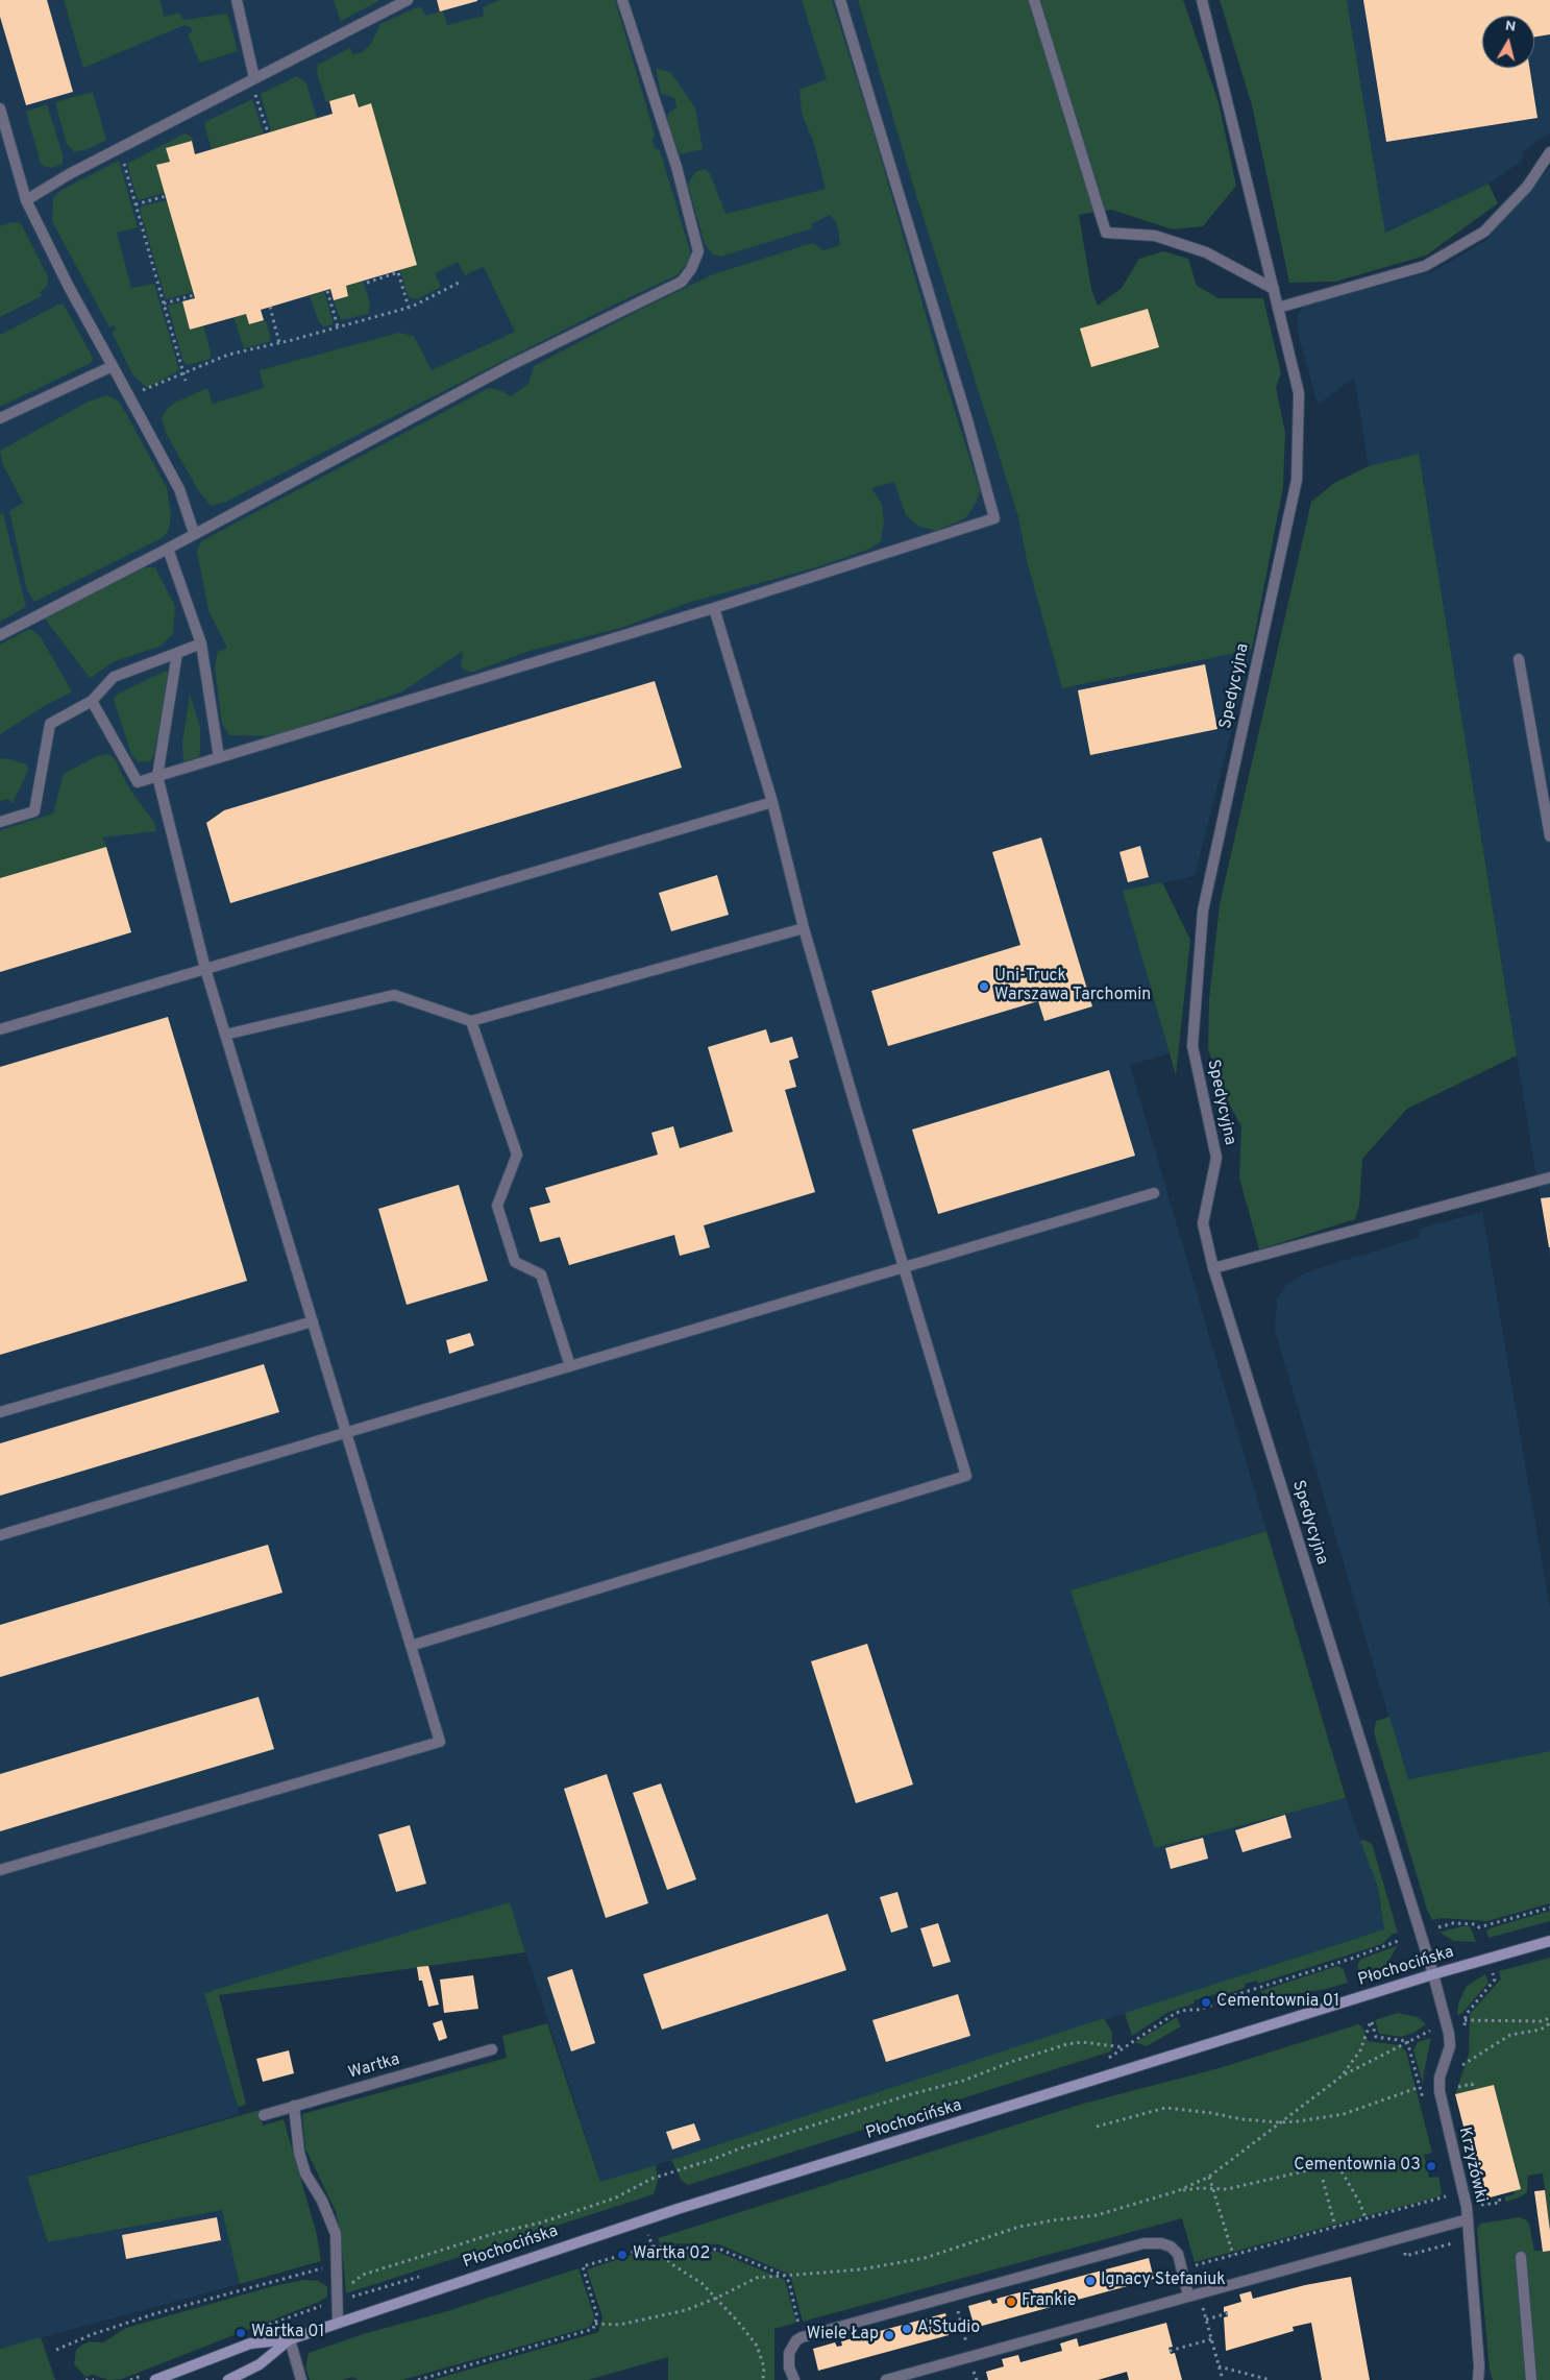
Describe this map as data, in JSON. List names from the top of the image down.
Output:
{
  "streets": {
    "main road": ["Płochocińska"],
    "street": ["Spedycyjna", "Wartka", "Krzyżówki"]
  },
  "crossings": [
    ["Spedycyjna", "Płochocińska"],
    ["Spedycyjna", "Krzyżówki"],
    ["Płochocińska", "Krzyżówki"]
  ],
  "places": [
    "Uni-Truck Warszawa Tarchomin",
    "Cementownia 01",
    "Cementownia 03",
    "Wartka 02",
    "Ignacy Stefaniuk",
    "Frankie",
    "A'Studio",
    "Wartka 01",
    "Wiele Łap"
  ],
  "north": "top"
}
